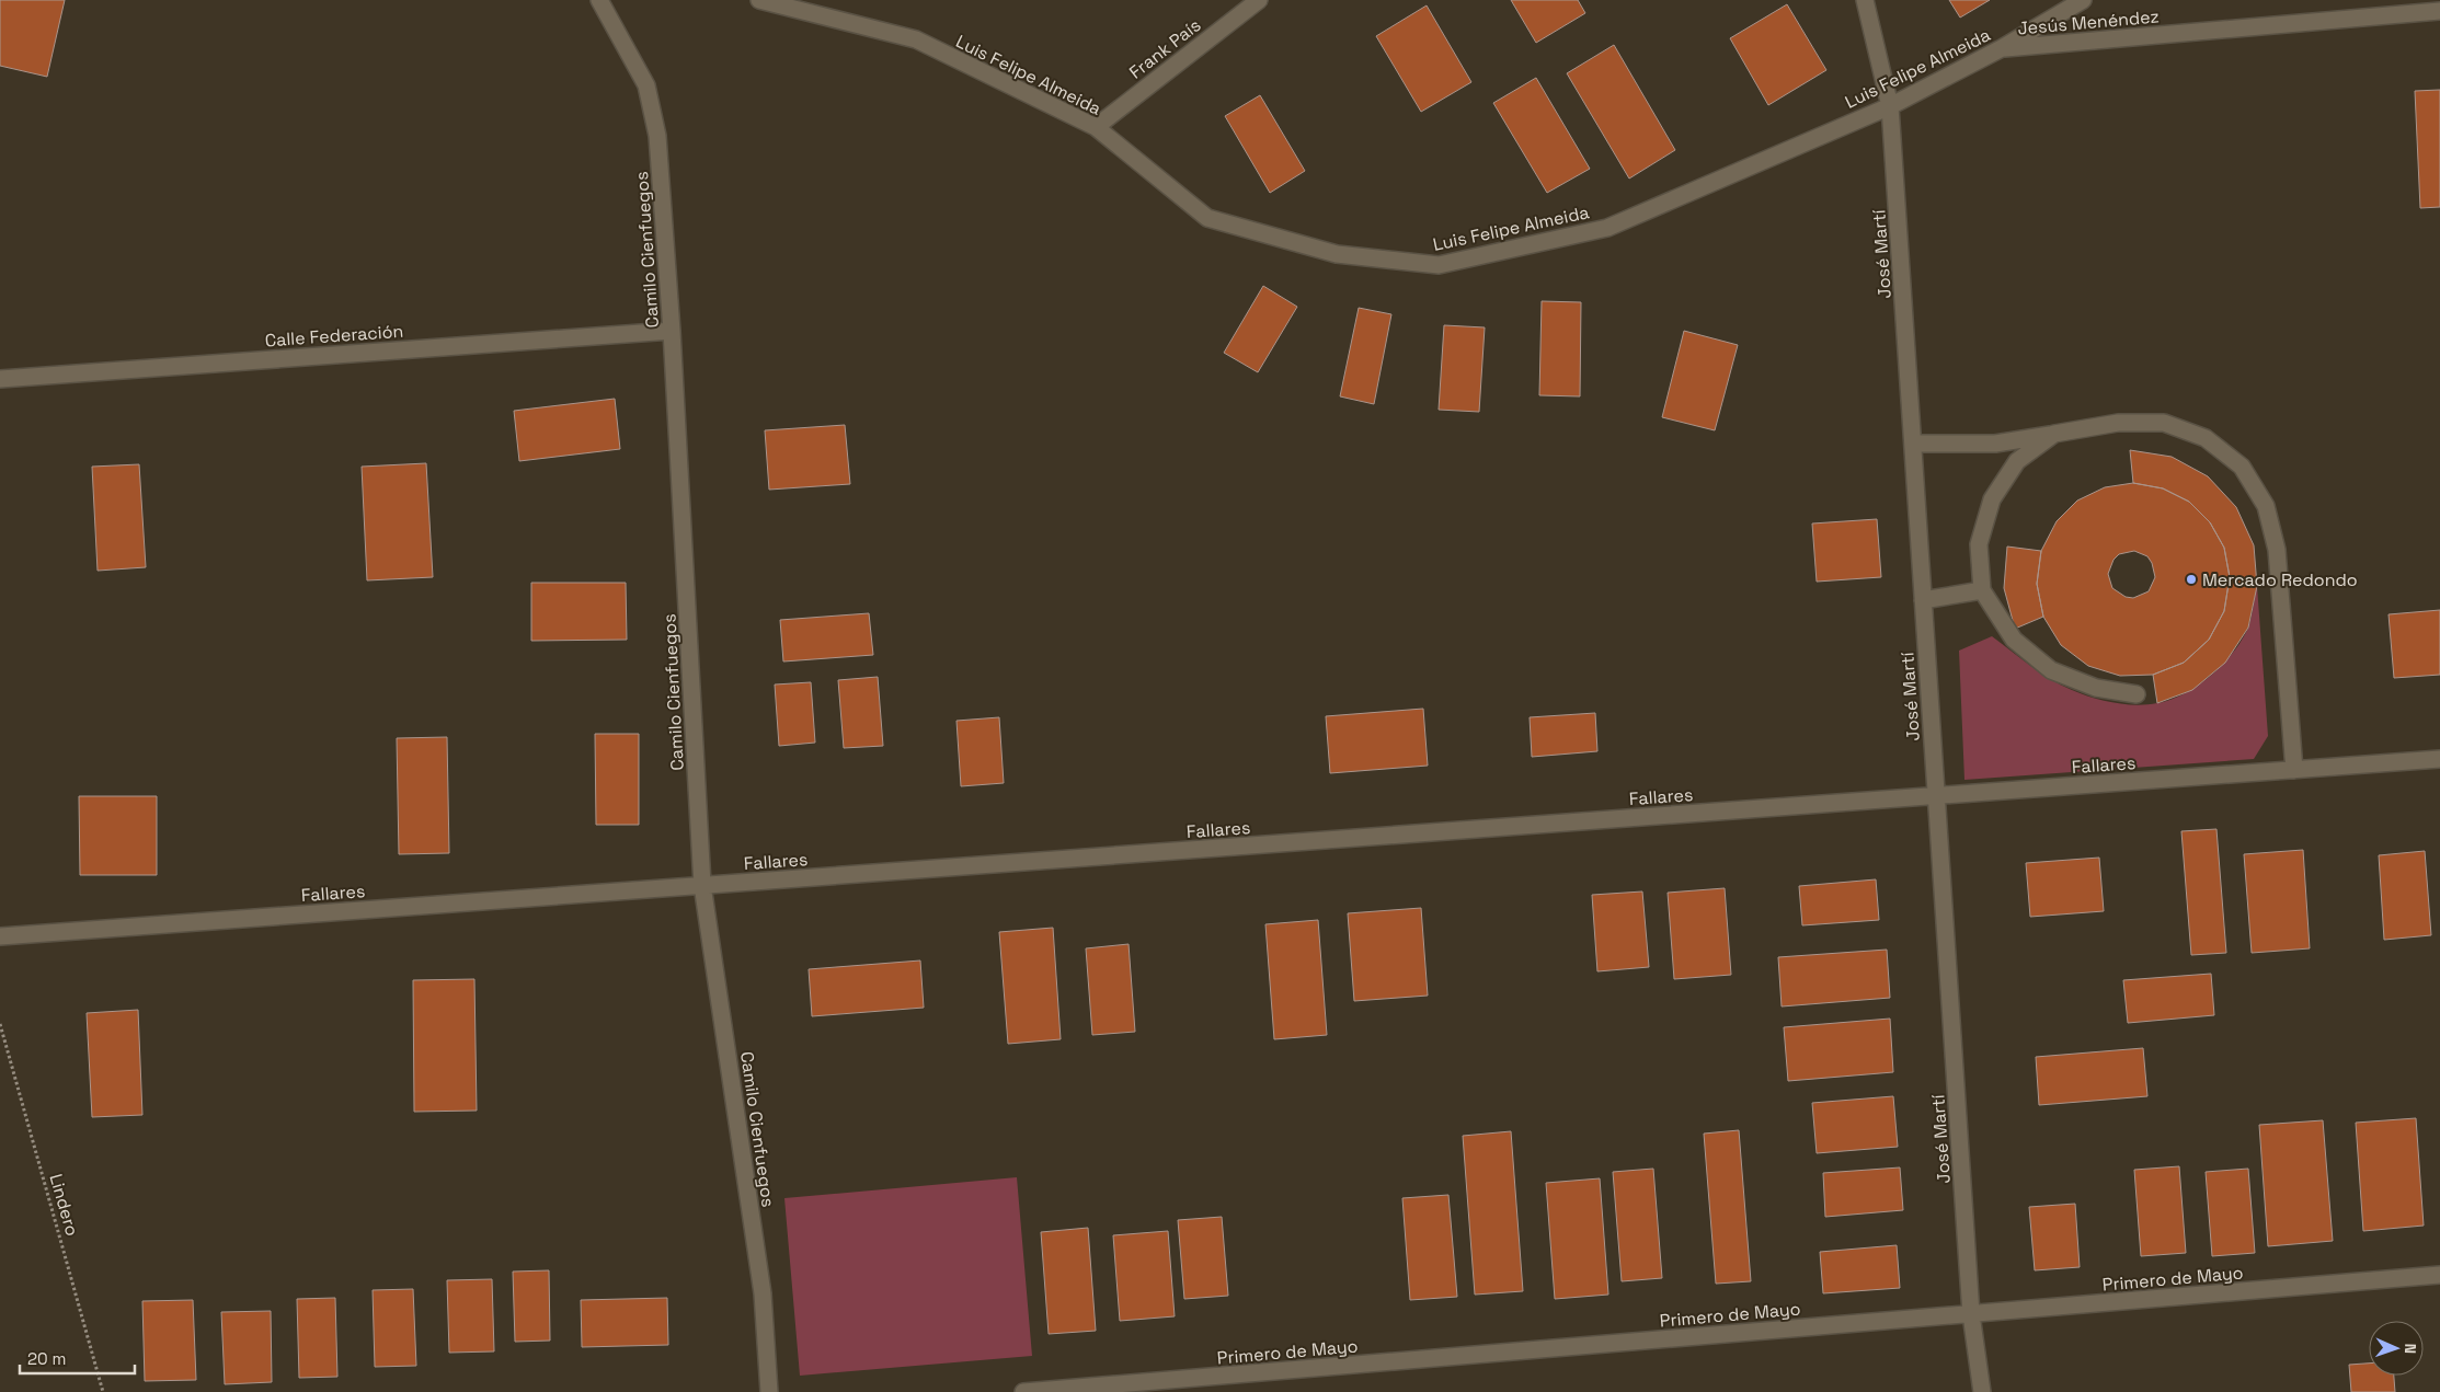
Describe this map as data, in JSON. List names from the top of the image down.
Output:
{
  "streets": {
    "street": [
      "Jesús Menéndez",
      "Frank País",
      "Luis Felipe Almeida",
      "Camilo Cienfuegos",
      "José Martí",
      "Calle Federación",
      "Fallares",
      "Primero de Mayo"
    ],
    "path": ["Lindero"]
  },
  "crossings": [
    ["Jesús Menéndez", "Luis Felipe Almeida"],
    ["Frank País", "Luis Felipe Almeida"],
    ["Luis Felipe Almeida", "José Martí"],
    ["Camilo Cienfuegos", "Calle Federación"],
    ["Camilo Cienfuegos", "Fallares"],
    ["José Martí", "Fallares"],
    ["José Martí", "Primero de Mayo"]
  ],
  "places": ["Mercado Redondo"],
  "scale_bar": "20 m",
  "north": "right"
}
